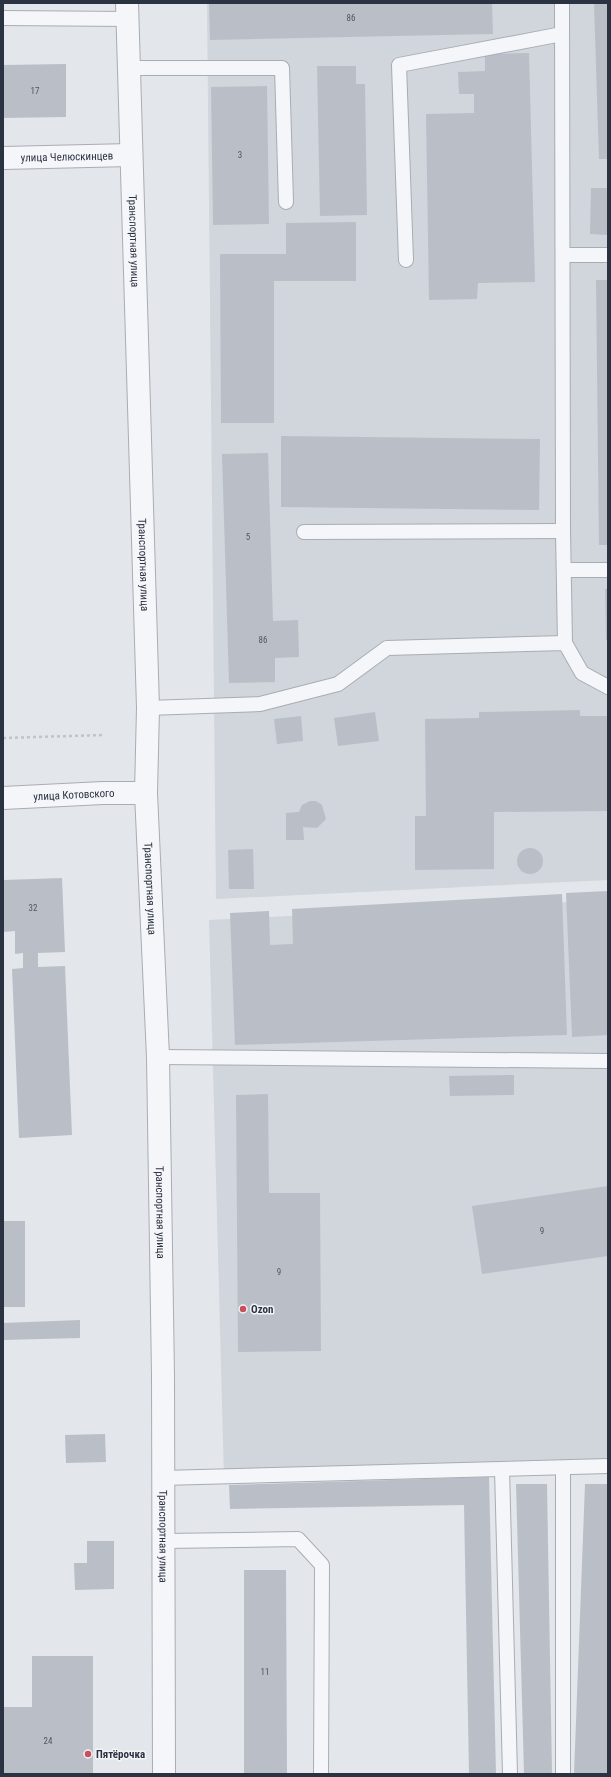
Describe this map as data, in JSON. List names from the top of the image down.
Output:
{
  "streets": {
    "street": ["улица Челюскинцев", "Транспортная улица", "улица Котовского"]
  },
  "crossings": [
    ["улица Челюскинцев", "Транспортная улица"],
    ["Транспортная улица", "улица Котовского"]
  ],
  "places": ["Ozon", "Пятёрочка"],
  "house_numbers": [
    "86",
    "17",
    "3",
    "5",
    "86",
    "32",
    "9",
    "9",
    "11",
    "24"
  ]
}
